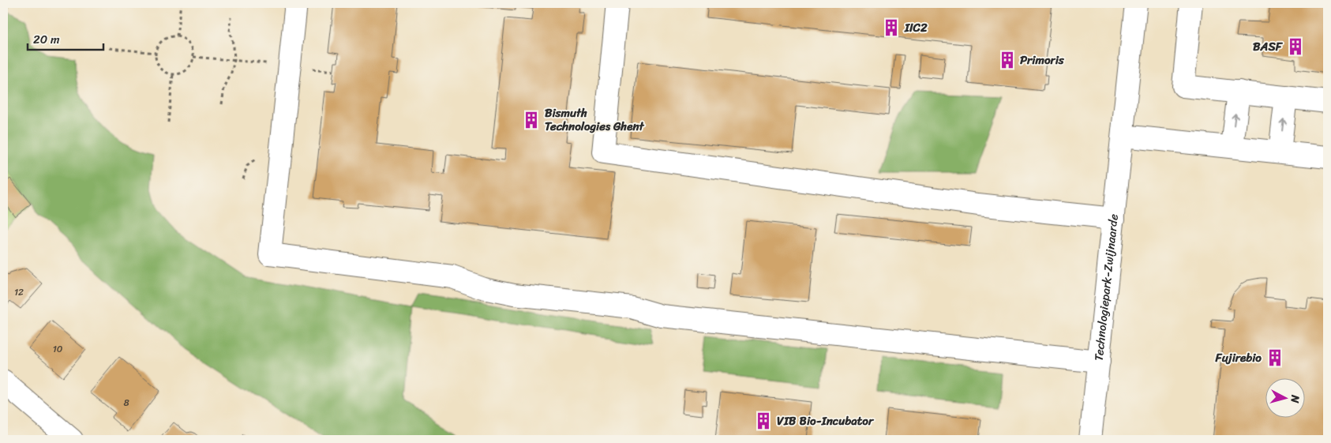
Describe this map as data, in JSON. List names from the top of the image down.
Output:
{
  "streets": {
    "street": ["Technologiepark-Zwijnaarde"]
  },
  "places": {
    "building": [
      "IIC2",
      "BASF",
      "Primoris",
      "Bismuth Technologies Ghent",
      "Fujirebio",
      "VIB Bio-Incubator"
    ]
  },
  "house_numbers": ["12", "10", "8"],
  "scale_bar": "20 m",
  "north": "right"
}
